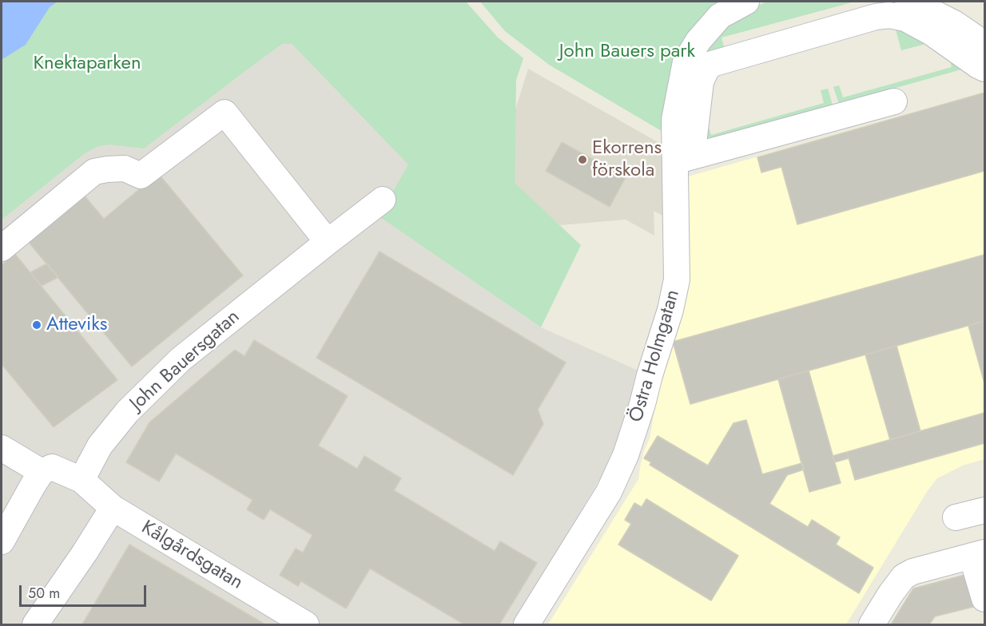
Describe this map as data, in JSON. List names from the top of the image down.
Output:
{
  "streets": {
    "street": ["Östra Holmgatan", "John Bauersgatan", "Kålgårdsgatan"]
  },
  "crossings": [
    ["John Bauersgatan", "Kålgårdsgatan"]
  ],
  "parks": ["John Bauers park", "Knektaparken"],
  "places": ["Ekorrens förskola", "Atteviks"],
  "scale_bar": "50 m"
}
